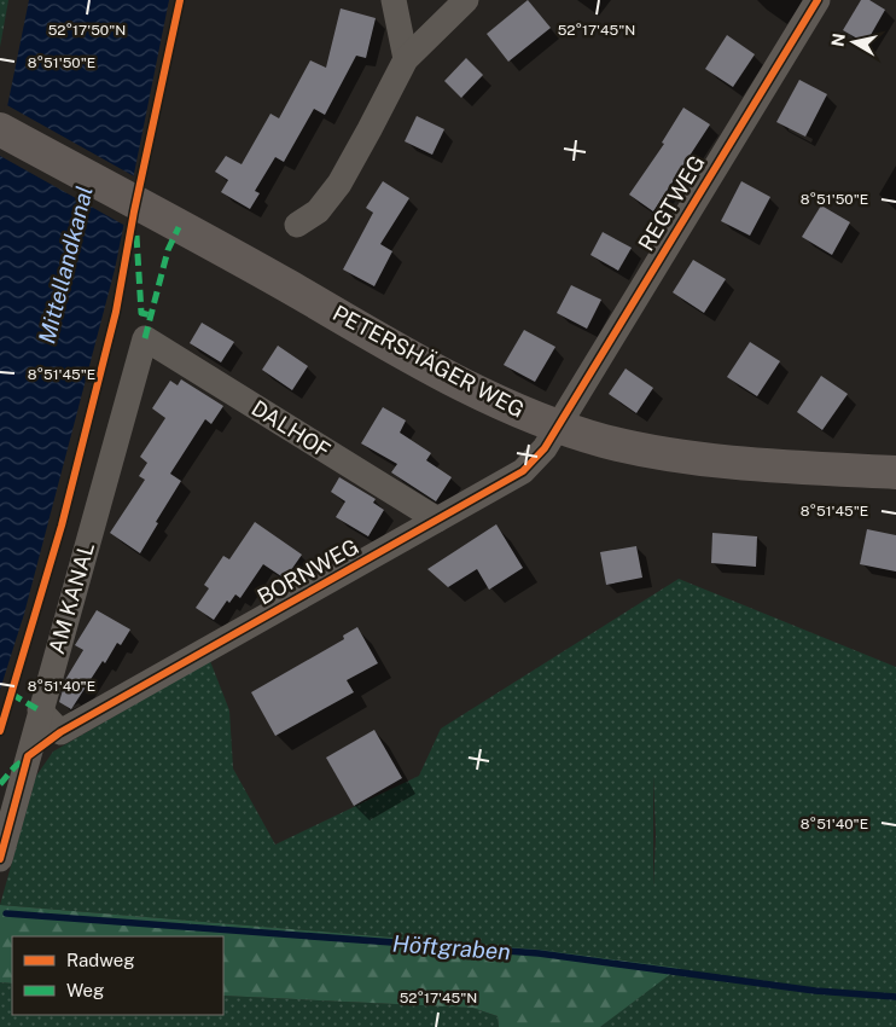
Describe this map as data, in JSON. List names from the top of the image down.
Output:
{
  "streets": {
    "street": [
      "REGTWEG",
      "PETERSHÄGER WEG",
      "DALHOF",
      "BORNWEG",
      "AM KANAL"
    ]
  },
  "crossings": [
    ["REGTWEG", "PETERSHÄGER WEG"],
    ["REGTWEG", "BORNWEG"],
    ["PETERSHÄGER WEG", "BORNWEG"],
    ["DALHOF", "BORNWEG"],
    ["DALHOF", "AM KANAL"],
    ["BORNWEG", "AM KANAL"]
  ],
  "water": ["Mittellandkanal", "Höftgraben"],
  "legend": ["Radweg", "Weg"],
  "north": "left",
  "coordinates": [
    "52°17'50\"N",
    "52°17'45\"N",
    "8°51'50\"E",
    "8°51'45\"E",
    "8°51'40\"E"
  ]
}
